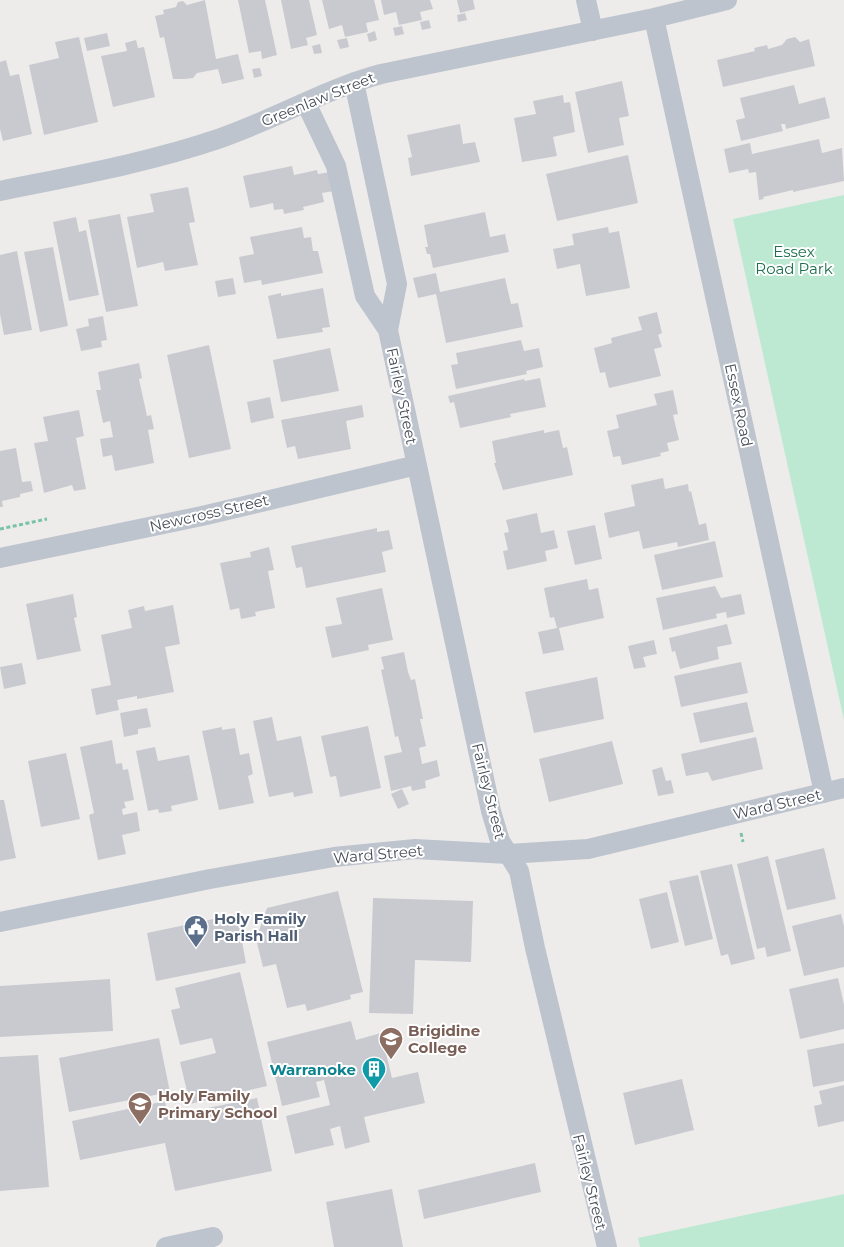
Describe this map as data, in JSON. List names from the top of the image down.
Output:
{
  "streets": {
    "street": [
      "Greenlaw Street",
      "Fairley Street",
      "Essex Road",
      "Newcross Street",
      "Ward Street"
    ]
  },
  "crossings": [
    ["Greenlaw Street", "Fairley Street"],
    ["Greenlaw Street", "Essex Road"],
    ["Fairley Street", "Newcross Street"],
    ["Fairley Street", "Ward Street"],
    ["Essex Road", "Ward Street"]
  ],
  "parks": ["Essex Road Park"],
  "places": {
    "public building": ["Holy Family Parish Hall"],
    "school or university": ["Brigidine College", "Holy Family Primary School"],
    "building": ["Warranoke"]
  }
}
